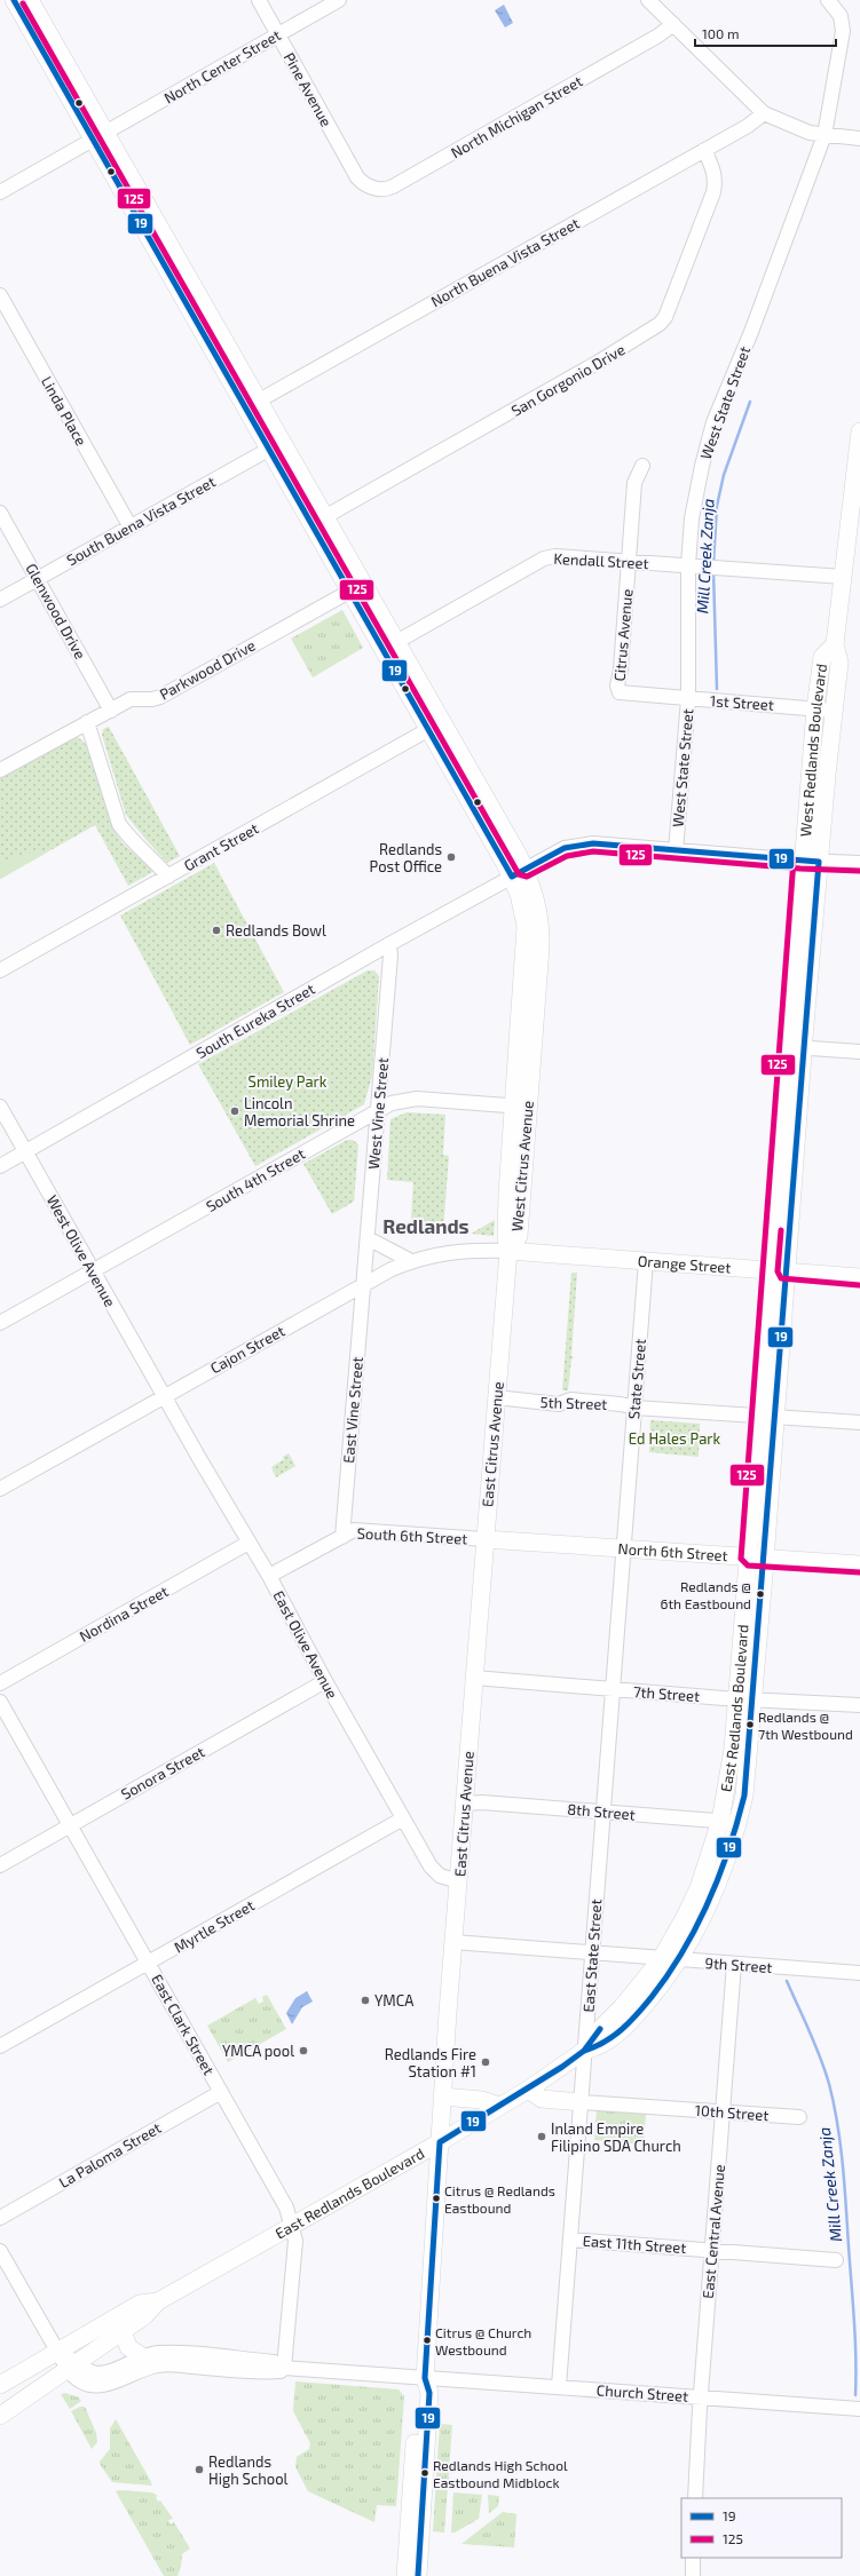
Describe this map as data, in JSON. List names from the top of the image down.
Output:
{
  "streets": {
    "main road": [
      "West Redlands Boulevard",
      "West Citrus Avenue",
      "Orange Street",
      "East Citrus Avenue",
      "North 6th Street",
      "East Redlands Boulevard"
    ],
    "street": [
      "North Center Street",
      "Pine Avenue",
      "North Michigan Street",
      "North Buena Vista Street",
      "San Gorgonio Drive",
      "West State Street",
      "Linda Place",
      "South Buena Vista Street",
      "Kendall Street",
      "Glenwood Drive",
      "Citrus Avenue",
      "Parkwood Drive",
      "1st Street",
      "Grant Street",
      "South Eureka Street",
      "West Vine Street",
      "South 4th Street",
      "West Olive Avenue",
      "Cajon Street",
      "State Street",
      "5th Street",
      "East Vine Street",
      "South 6th Street",
      "Nordina Street",
      "East Olive Avenue",
      "7th Street",
      "Sonora Street",
      "8th Street",
      "Myrtle Street",
      "East State Street",
      "9th Street",
      "East Clark Street",
      "10th Street",
      "La Paloma Street",
      "East Central Avenue",
      "East 11th Street",
      "Church Street"
    ]
  },
  "crossings": [
    ["North Center Street", "Pine Avenue"],
    ["North Center Street", "West Citrus Avenue"],
    ["Pine Avenue", "North Michigan Street"],
    ["North Buena Vista Street", "San Gorgonio Drive"],
    ["North Buena Vista Street", "West Citrus Avenue"],
    ["San Gorgonio Drive", "West Citrus Avenue"],
    ["West State Street", "Kendall Street"],
    ["West State Street", "1st Street"],
    ["West State Street", "South Eureka Street"],
    ["Linda Place", "South Buena Vista Street"],
    ["South Buena Vista Street", "Glenwood Drive"],
    ["South Buena Vista Street", "West Citrus Avenue"],
    ["Kendall Street", "Citrus Avenue"],
    ["Kendall Street", "West Redlands Boulevard"],
    ["Kendall Street", "West Citrus Avenue"],
    ["Glenwood Drive", "Parkwood Drive"],
    ["Citrus Avenue", "1st Street"],
    ["Parkwood Drive", "West Citrus Avenue"],
    ["1st Street", "West Redlands Boulevard"],
    ["West Redlands Boulevard", "South Eureka Street"],
    ["West Redlands Boulevard", "Orange Street"],
    ["West Redlands Boulevard", "East Redlands Boulevard"],
    ["Grant Street", "West Citrus Avenue"],
    ["South Eureka Street", "West Vine Street"],
    ["South Eureka Street", "West Citrus Avenue"],
    ["South Eureka Street", "West Olive Avenue"],
    ["West Vine Street", "South 4th Street"],
    ["West Vine Street", "Cajon Street"],
    ["West Vine Street", "East Vine Street"],
    ["West Citrus Avenue", "South 4th Street"],
    ["West Citrus Avenue", "Orange Street"],
    ["West Citrus Avenue", "Cajon Street"],
    ["West Citrus Avenue", "East Citrus Avenue"],
    ["South 4th Street", "West Olive Avenue"],
    ["West Olive Avenue", "Cajon Street"],
    ["West Olive Avenue", "East Olive Avenue"],
    ["Orange Street", "Cajon Street"],
    ["Orange Street", "State Street"],
    ["Orange Street", "East Citrus Avenue"],
    ["Orange Street", "East Redlands Boulevard"],
    ["Cajon Street", "East Vine Street"],
    ["Cajon Street", "East Citrus Avenue"],
    ["Cajon Street", "East Olive Avenue"],
    ["State Street", "5th Street"],
    ["State Street", "North 6th Street"],
    ["State Street", "7th Street"],
    ["State Street", "East State Street"],
    ["5th Street", "East Citrus Avenue"],
    ["5th Street", "East Redlands Boulevard"],
    ["East Vine Street", "South 6th Street"],
    ["East Citrus Avenue", "South 6th Street"],
    ["East Citrus Avenue", "North 6th Street"],
    ["East Citrus Avenue", "East Olive Avenue"],
    ["East Citrus Avenue", "7th Street"],
    ["East Citrus Avenue", "East Redlands Boulevard"],
    ["East Citrus Avenue", "8th Street"],
    ["East Citrus Avenue", "9th Street"],
    ["East Citrus Avenue", "Church Street"],
    ["South 6th Street", "North 6th Street"],
    ["South 6th Street", "East Olive Avenue"],
    ["North 6th Street", "East Redlands Boulevard"],
    ["Nordina Street", "East Olive Avenue"],
    ["East Olive Avenue", "Sonora Street"],
    ["East Olive Avenue", "Myrtle Street"],
    ["7th Street", "East Redlands Boulevard"],
    ["7th Street", "East State Street"],
    ["East Redlands Boulevard", "8th Street"],
    ["East Redlands Boulevard", "East State Street"],
    ["East Redlands Boulevard", "9th Street"],
    ["East Redlands Boulevard", "East Clark Street"],
    ["Sonora Street", "East Clark Street"],
    ["8th Street", "East State Street"],
    ["Myrtle Street", "East Clark Street"],
    ["East State Street", "9th Street"],
    ["East State Street", "10th Street"],
    ["East State Street", "East 11th Street"],
    ["East State Street", "Church Street"],
    ["9th Street", "East Central Avenue"],
    ["East Clark Street", "La Paloma Street"],
    ["East Clark Street", "Church Street"],
    ["10th Street", "East Central Avenue"],
    ["East Central Avenue", "East 11th Street"],
    ["East Central Avenue", "Church Street"]
  ],
  "districts": ["Redlands"],
  "water": ["Mill Creek Zanja"],
  "parks": ["Smiley Park", "Ed Hales Park"],
  "places": [
    "Redlands Post Office",
    "Redlands Bowl",
    "Lincoln Memorial Shrine",
    "Redlands @ 6th Eastbound",
    "Redlands @ 7th Westbound",
    "YMCA",
    "YMCA pool",
    "Redlands Fire Station #1",
    "Inland Empire Filipino SDA Church",
    "Citrus @ Redlands Eastbound",
    "Citrus @ Church Westbound",
    "Redlands High School",
    "Redlands High School Eastbound Midblock"
  ],
  "lines": ["transit line 19", "transit line 125"],
  "legend": ["19", "125"],
  "scale_bar": "100 m"
}
